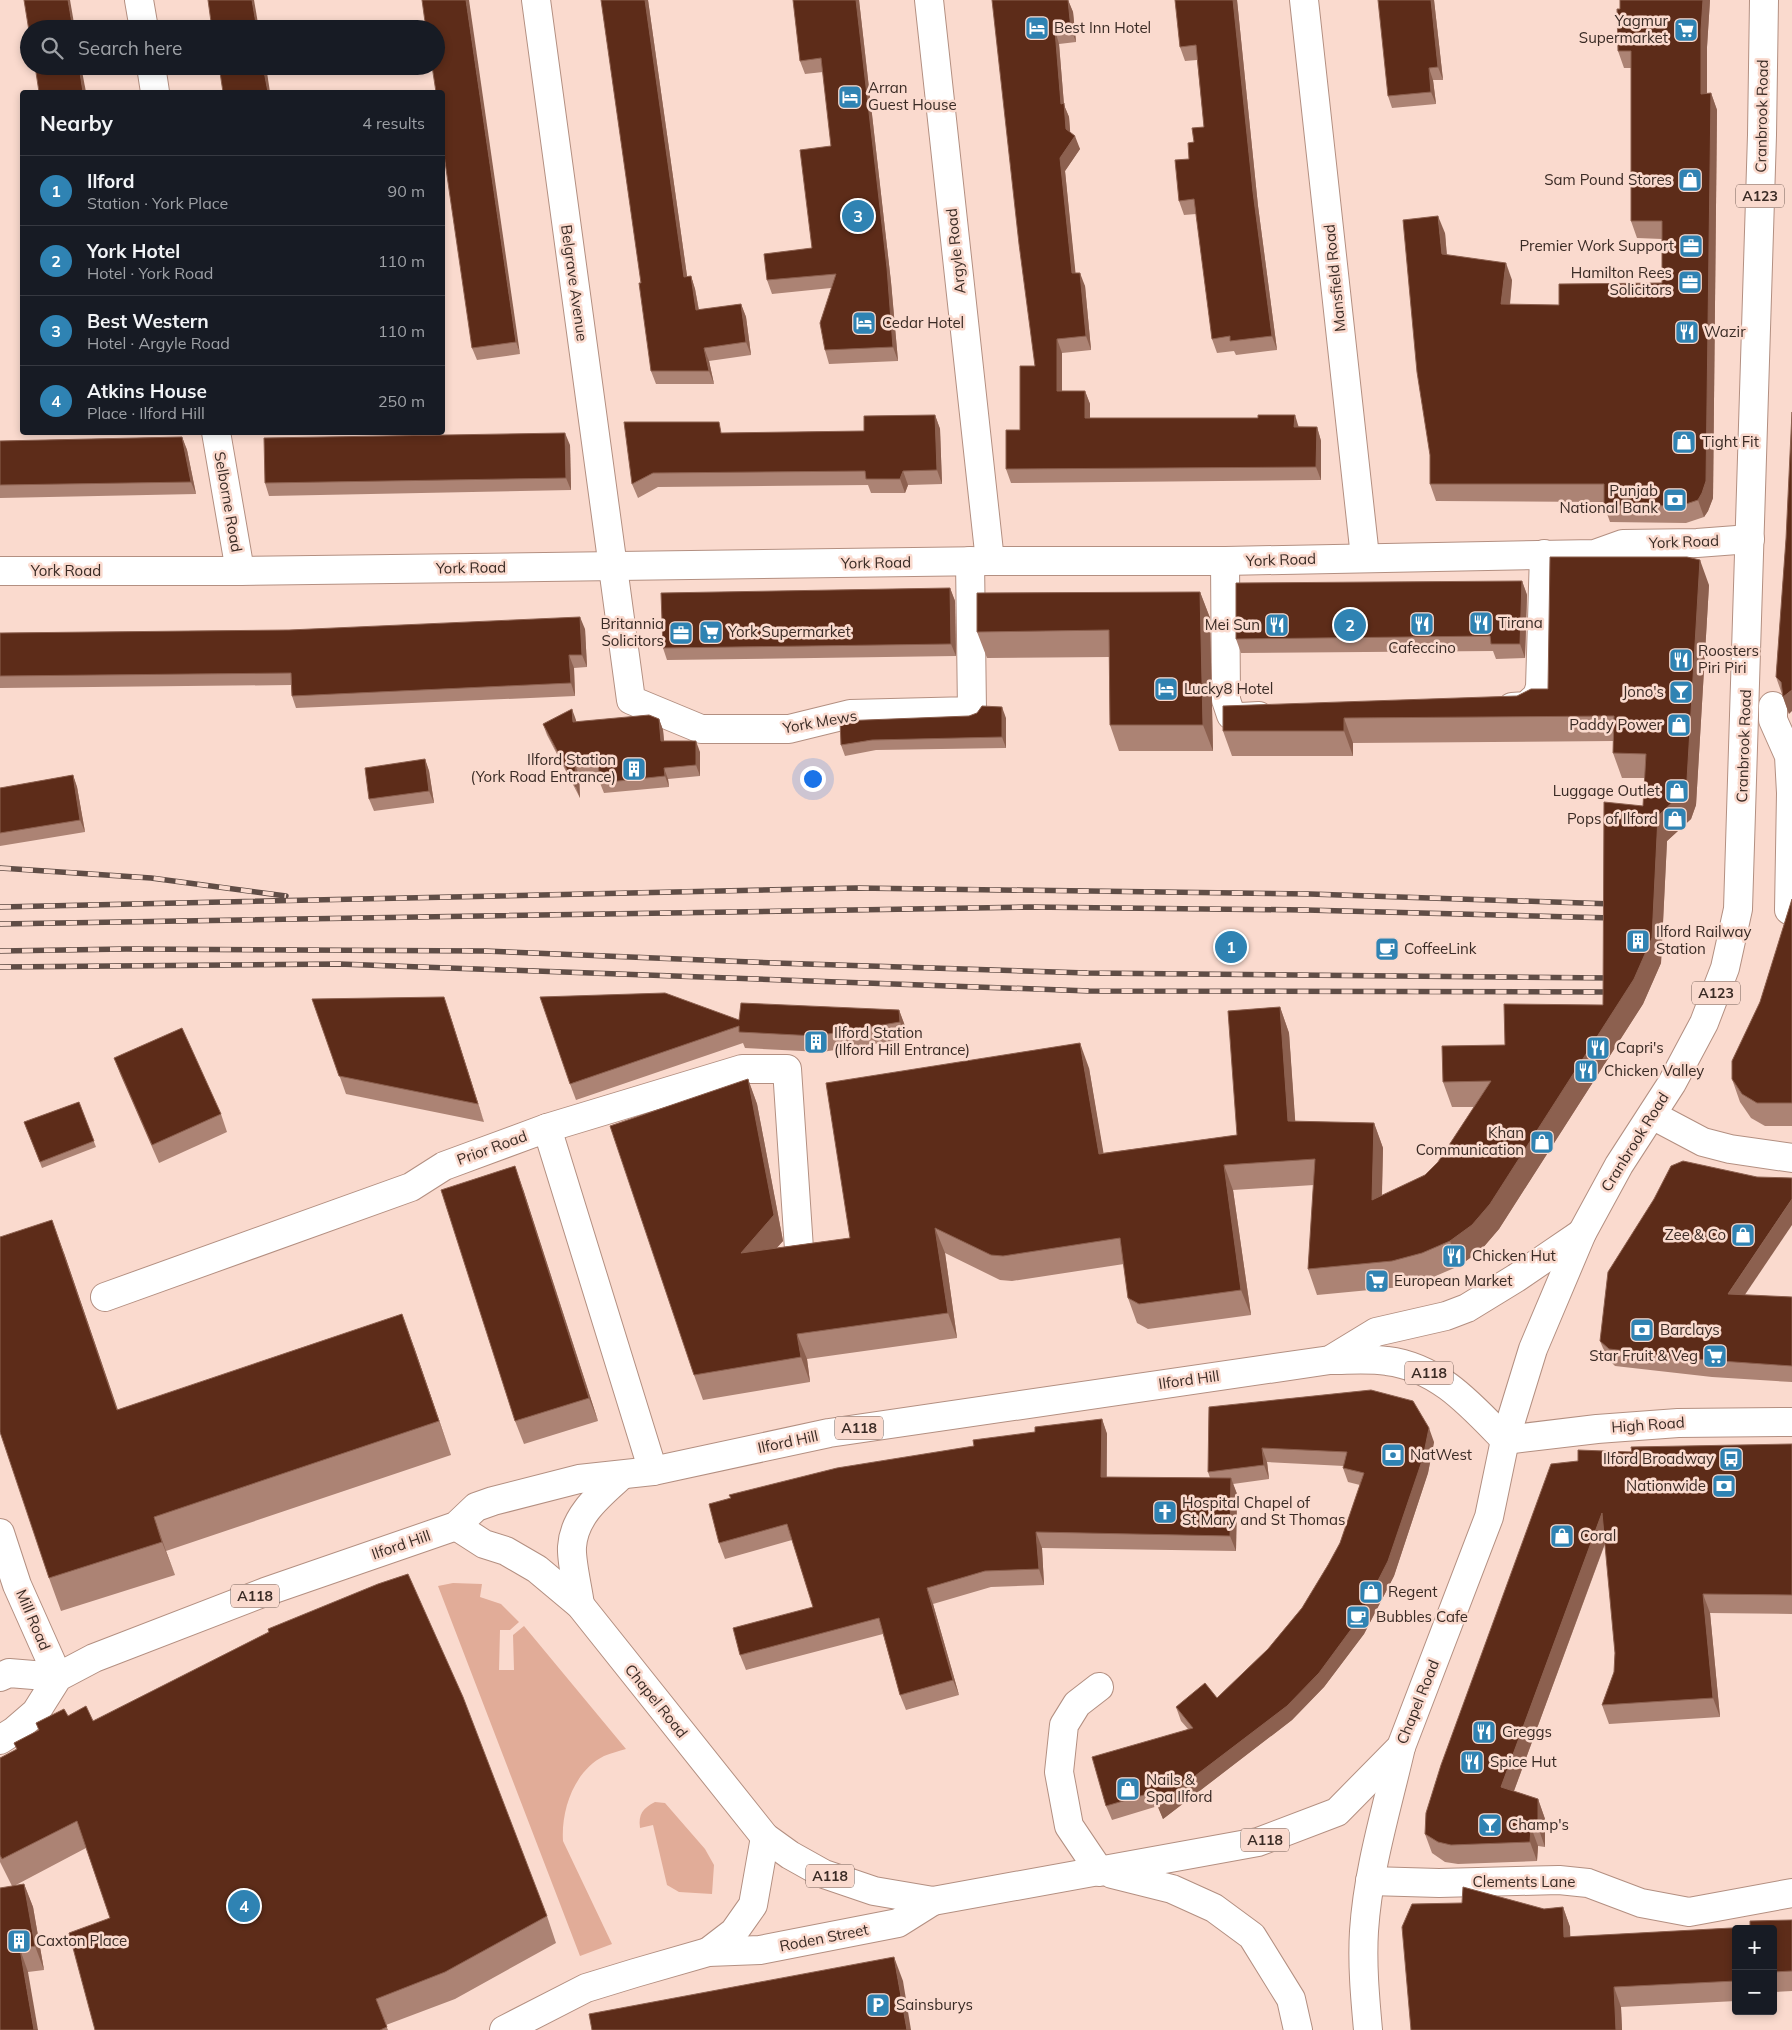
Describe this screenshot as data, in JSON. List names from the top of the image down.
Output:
{
  "streets": {
    "street": [
      "Cranbrook Road",
      "A123",
      "Argyle Road",
      "Mansfield Road",
      "Belgrave Avenue",
      "Selborne Road",
      "York Road",
      "York Mews",
      "Prior Road",
      "A118",
      "Ilford Hill",
      "High Road",
      "Mill Road",
      "Chapel Road",
      "Clements Lane",
      "Roden Street"
    ]
  },
  "crossings": [
    ["Cranbrook Road", "York Road"],
    ["Cranbrook Road", "A118"],
    ["Cranbrook Road", "Ilford Hill"],
    ["Cranbrook Road", "High Road"],
    ["Cranbrook Road", "Chapel Road"],
    ["Argyle Road", "York Road"],
    ["Argyle Road", "York Mews"],
    ["Mansfield Road", "York Road"],
    ["Belgrave Avenue", "York Road"],
    ["Belgrave Avenue", "York Mews"],
    ["Selborne Road", "York Road"],
    ["York Road", "York Mews"],
    ["Prior Road", "Ilford Hill"],
    ["A118", "Ilford Hill"],
    ["A118", "High Road"],
    ["A118", "Chapel Road"],
    ["A118", "Clements Lane"],
    ["A118", "Roden Street"],
    ["Ilford Hill", "Mill Road"],
    ["Ilford Hill", "Chapel Road"],
    ["High Road", "Chapel Road"],
    ["Chapel Road", "Roden Street"]
  ],
  "places": {
    "hotel": [
      "Best Inn Hotel",
      "Arran Guest House",
      "Cedar Hotel",
      "Lucky8 Hotel"
    ],
    "supermarket": [
      "Yagmur Supermarket",
      "York Supermarket",
      "European Market",
      "Star Fruit & Veg"
    ],
    "shop": [
      "Sam Pound Stores",
      "Tight Fit",
      "Paddy Power",
      "Luggage Outlet",
      "Pops of Ilford",
      "Khan Communication",
      "Zee & Co",
      "Coral",
      "Regent",
      "Nails & Spa Ilford"
    ],
    "office": ["Premier Work Support", "Hamilton Rees Solicitors", "Britannia Solicitors"],
    "restaurant": [
      "Wazir",
      "Tirana",
      "Cafeccino",
      "Mei Sun",
      "Roosters Piri Piri",
      "Capri's",
      "Chicken Valley",
      "Chicken Hut",
      "Greggs",
      "Spice Hut"
    ],
    "bank": [
      "Punjab National Bank",
      "Barclays",
      "NatWest",
      "Nationwide"
    ],
    "bar": ["Jono's", "Champ's"],
    "building": [
      "Ilford Station (York Road Entrance)",
      "Ilford Railway Station",
      "Ilford Station (Ilford Hill Entrance)",
      "Caxton Place"
    ],
    "cafe": ["CoffeeLink", "Bubbles Cafe"],
    "bus stop": ["Ilford Broadway"],
    "church": ["Hospital Chapel of St Mary and St Thomas"],
    "parking": ["Sainsburys"]
  },
  "page": {
    "search": "Search here",
    "heading": ["Nearby", "4 results"],
    "list": [
      {
        "mark": "1",
        "name": "Ilford",
        "note": "Station · York Place",
        "value": "90 m"
      },
      {
        "mark": "2",
        "name": "York Hotel",
        "note": "Hotel · York Road",
        "value": "110 m"
      },
      {
        "mark": "3",
        "name": "Best Western",
        "note": "Hotel · Argyle Road",
        "value": "110 m"
      },
      {
        "mark": "4",
        "name": "Atkins House",
        "note": "Place · Ilford Hill",
        "value": "250 m"
      }
    ],
    "pins": [
      "3",
      "2",
      "1",
      "4"
    ],
    "map_buttons": ["+", "−"]
  }
}
